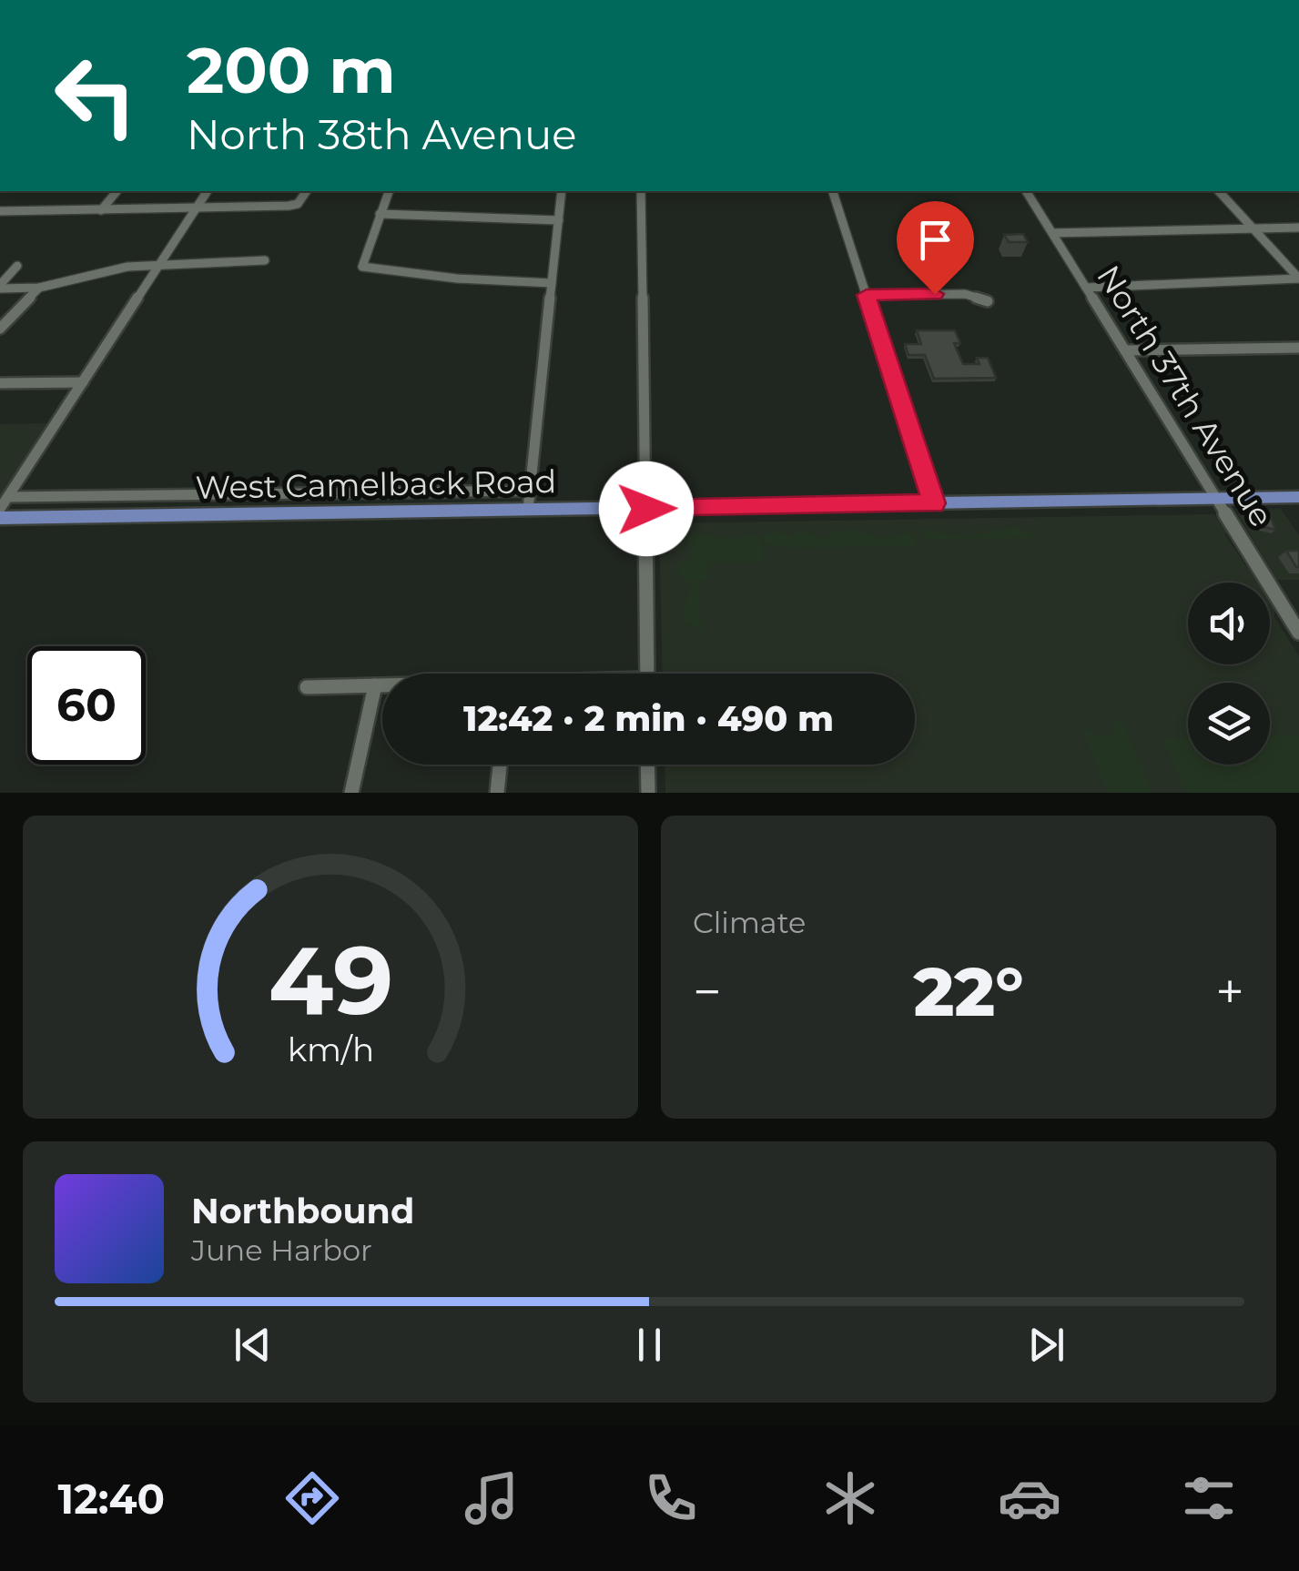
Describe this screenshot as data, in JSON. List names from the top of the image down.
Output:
{
  "streets": {
    "main road": ["West Camelback Road"],
    "street": ["North 37th Avenue"]
  },
  "crossings": [
    ["North 37th Avenue", "West Camelback Road"]
  ],
  "page": {
    "turn": ["200 m", "North 38th Avenue"],
    "limit": "60",
    "trip": "12:42 · 2 min · 490 m",
    "tile": "Climate",
    "heat": ["−", "22°", "+"],
    "song": ["Northbound", "June Harbor"],
    "tabs": "12:40",
    "gauge": ["49", "km/h"]
  }
}
